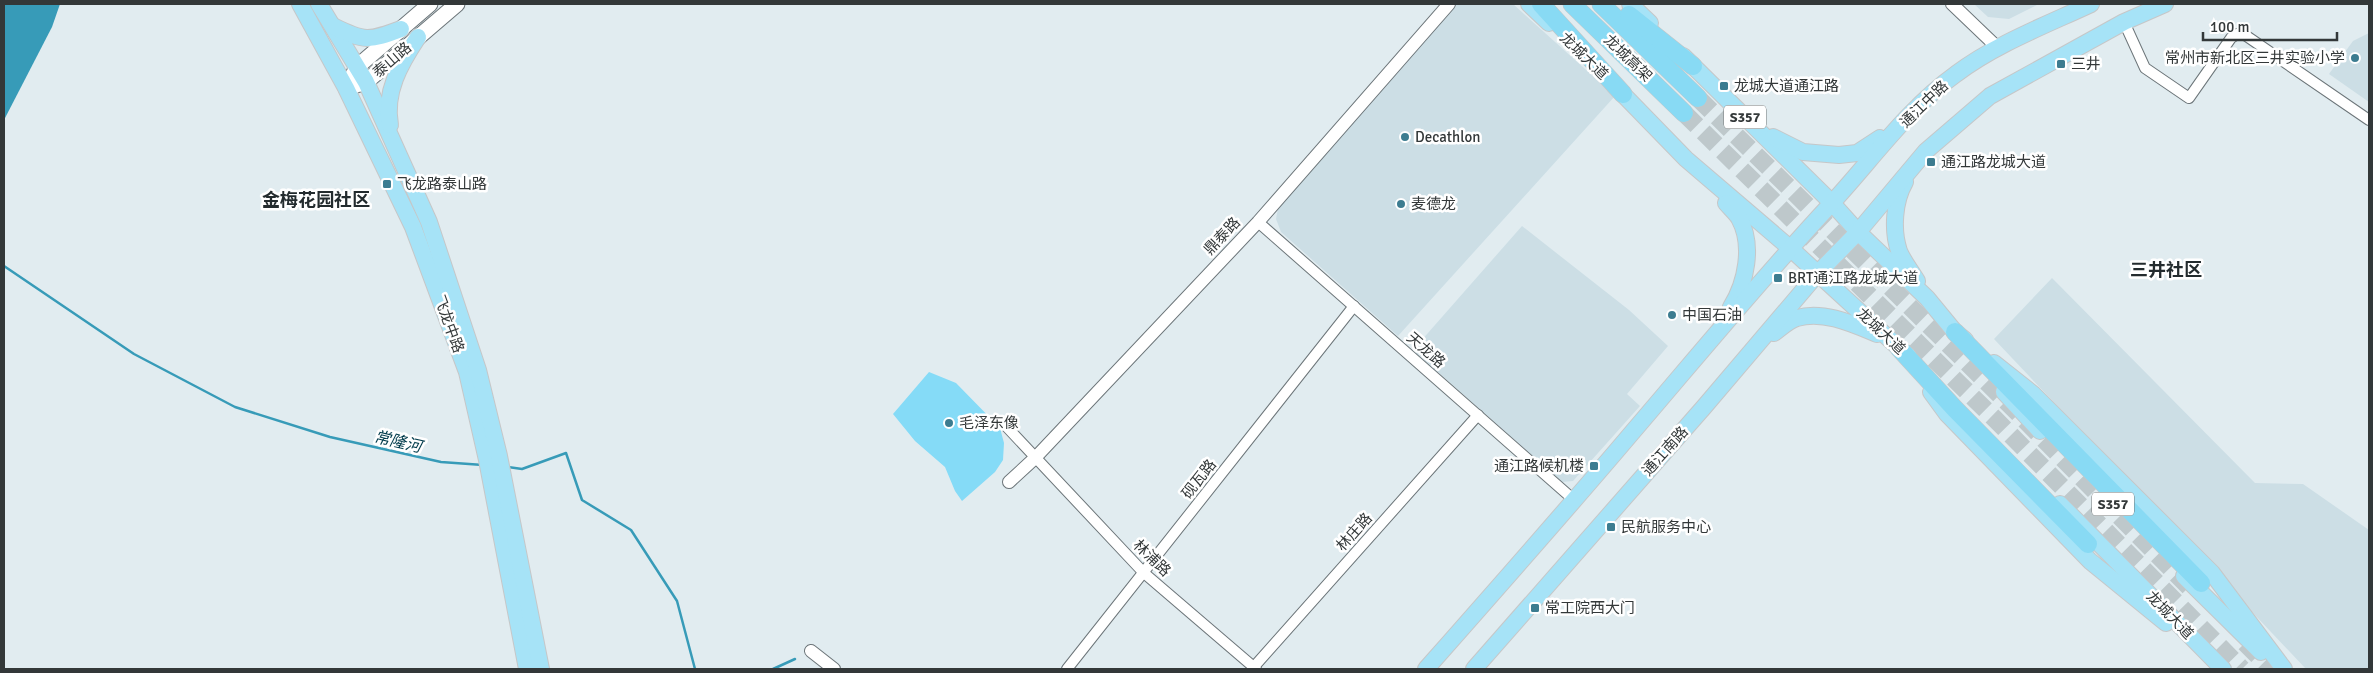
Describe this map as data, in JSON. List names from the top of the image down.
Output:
{
  "streets": {
    "highway": ["龙城高架"],
    "main road": [
      "龙城大道",
      "泰山路",
      "通江中路",
      "S357",
      "飞龙中路",
      "通江南路"
    ],
    "street": [
      "鼎泰路",
      "天龙路",
      "砚瓦路",
      "林庄路",
      "林浦路"
    ]
  },
  "crossings": [
    ["龙城大道", "通江中路"],
    ["龙城大道", "通江南路"],
    ["泰山路", "飞龙中路"],
    ["通江中路", "S357"],
    ["S357", "通江南路"],
    ["鼎泰路", "天龙路"],
    ["鼎泰路", "林浦路"],
    ["天龙路", "砚瓦路"],
    ["天龙路", "林庄路"],
    ["砚瓦路", "林浦路"],
    ["林庄路", "林浦路"]
  ],
  "districts": ["金梅花园社区", "三井社区"],
  "water": ["常隆河"],
  "places": {
    "other": [
      "常州市新北区三井实验小学",
      "Decathlon",
      "麦德龙",
      "中国石油",
      "毛泽东像"
    ],
    "transit": [
      "三井",
      "龙城大道通江路",
      "通江路龙城大道",
      "飞龙路泰山路",
      "BRT通江路龙城大道",
      "通江路候机楼",
      "民航服务中心",
      "常工院西大门"
    ]
  },
  "scale_bar": "100 m"
}
